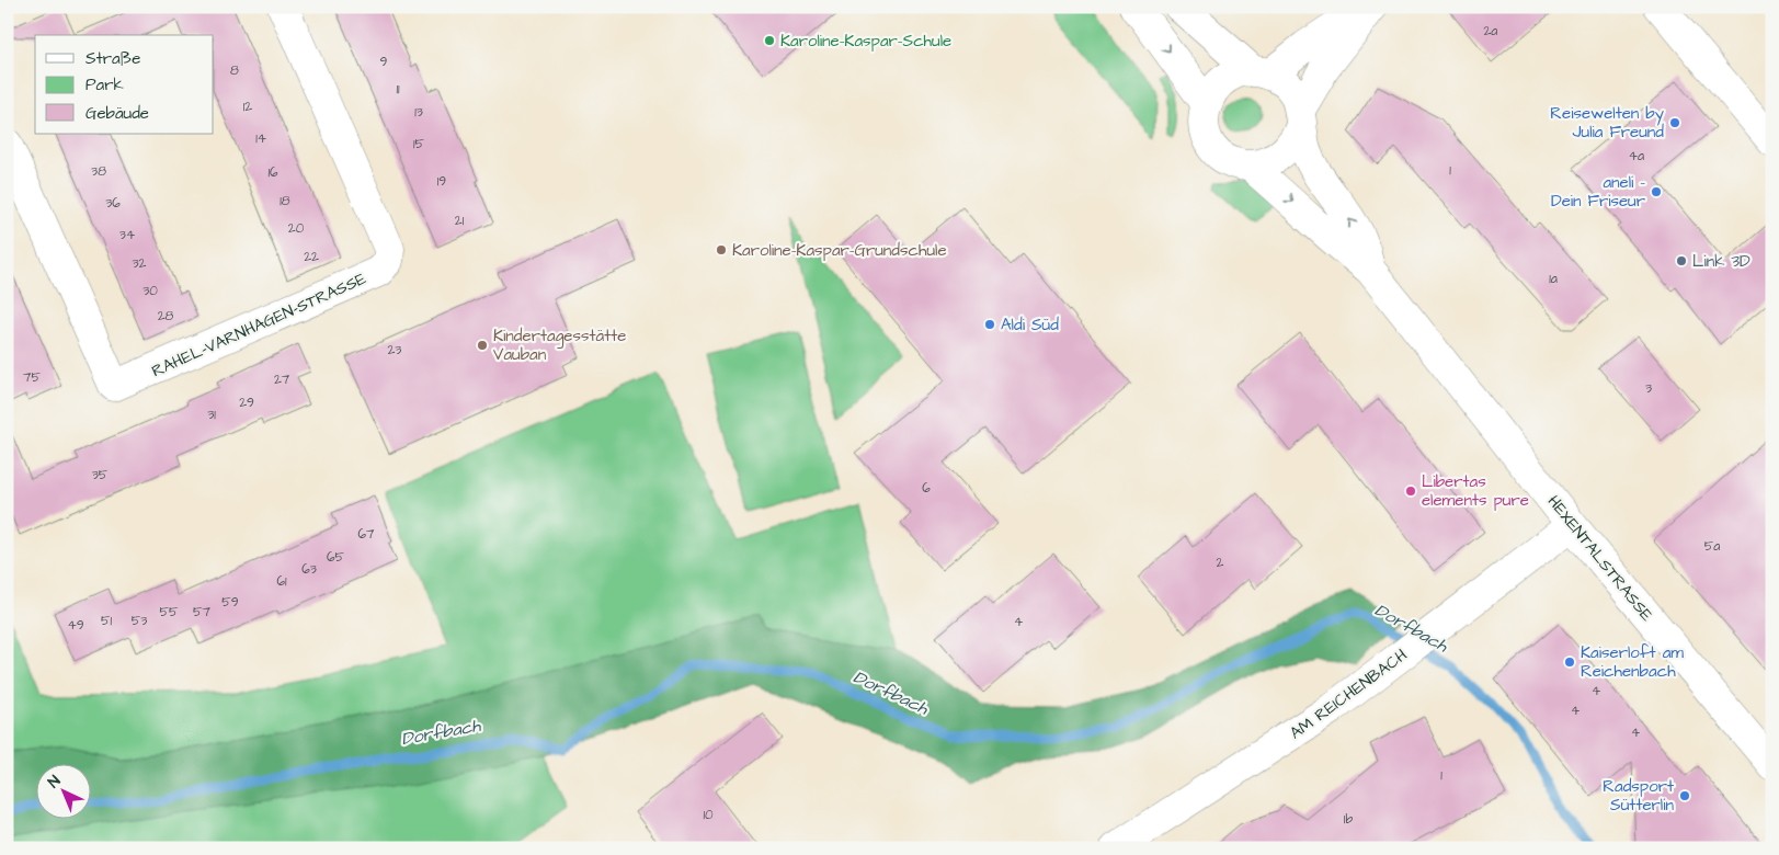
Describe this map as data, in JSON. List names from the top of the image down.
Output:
{
  "streets": {
    "street": ["RAHEL-VARNHAGEN-STRASSE", "HEXENTALSTRASSE", "AM REICHENBACH"]
  },
  "crossings": [
    ["HEXENTALSTRASSE", "AM REICHENBACH"]
  ],
  "water": ["Dorfbach"],
  "places": [
    "Karoline-Kaspar-Schule",
    "Reisewelten by Julia Freund",
    "aneli - Dein Friseur",
    "Karoline-Kaspar-Grundschule",
    "Link 3D",
    "Aldi Süd",
    "Kindertagesstätte Vauban",
    "Libertas elements pure",
    "Kaiserloft am Reichenbach",
    "Radsport Sütterlin"
  ],
  "house_numbers": [
    "2a",
    "9",
    "8",
    "11",
    "12",
    "13",
    "14",
    "15",
    "4a",
    "1",
    "38",
    "16",
    "19",
    "18",
    "36",
    "21",
    "20",
    "34",
    "22",
    "32",
    "1a",
    "30",
    "28",
    "23",
    "75",
    "27",
    "3",
    "29",
    "31",
    "35",
    "6",
    "67",
    "5a",
    "65",
    "2",
    "63",
    "61",
    "59",
    "55",
    "57",
    "51",
    "53",
    "4",
    "49",
    "4",
    "4",
    "4",
    "1",
    "10",
    "1b"
  ],
  "legend": ["Straße", "Park", "Gebäude"],
  "north": "top left"
}
